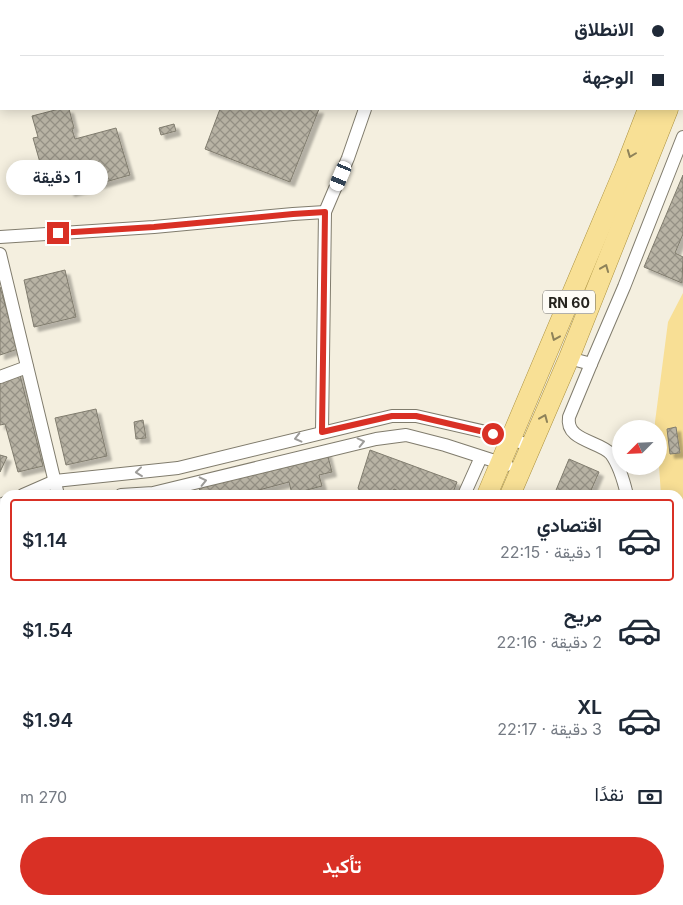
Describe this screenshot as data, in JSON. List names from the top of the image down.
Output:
{
  "streets": {
    "main road": ["RN 60"]
  },
  "north": "bottom left",
  "page": {
    "banner": ["الانطلاق", "الوجهة"],
    "bubble": "1 دقيقة",
    "list": [
      {
        "name": "اقتصادي",
        "note": "1 دقيقة · 22:15",
        "value": "$1.14"
      },
      {
        "name": "مريح",
        "note": "2 دقيقة · 22:16",
        "value": "$1.54"
      },
      {
        "name": "XL",
        "note": "3 دقيقة · 22:17",
        "value": "$1.94"
      }
    ],
    "pay": ["نقدًا", "270 m"],
    "buttons": "تأكيد"
  }
}
